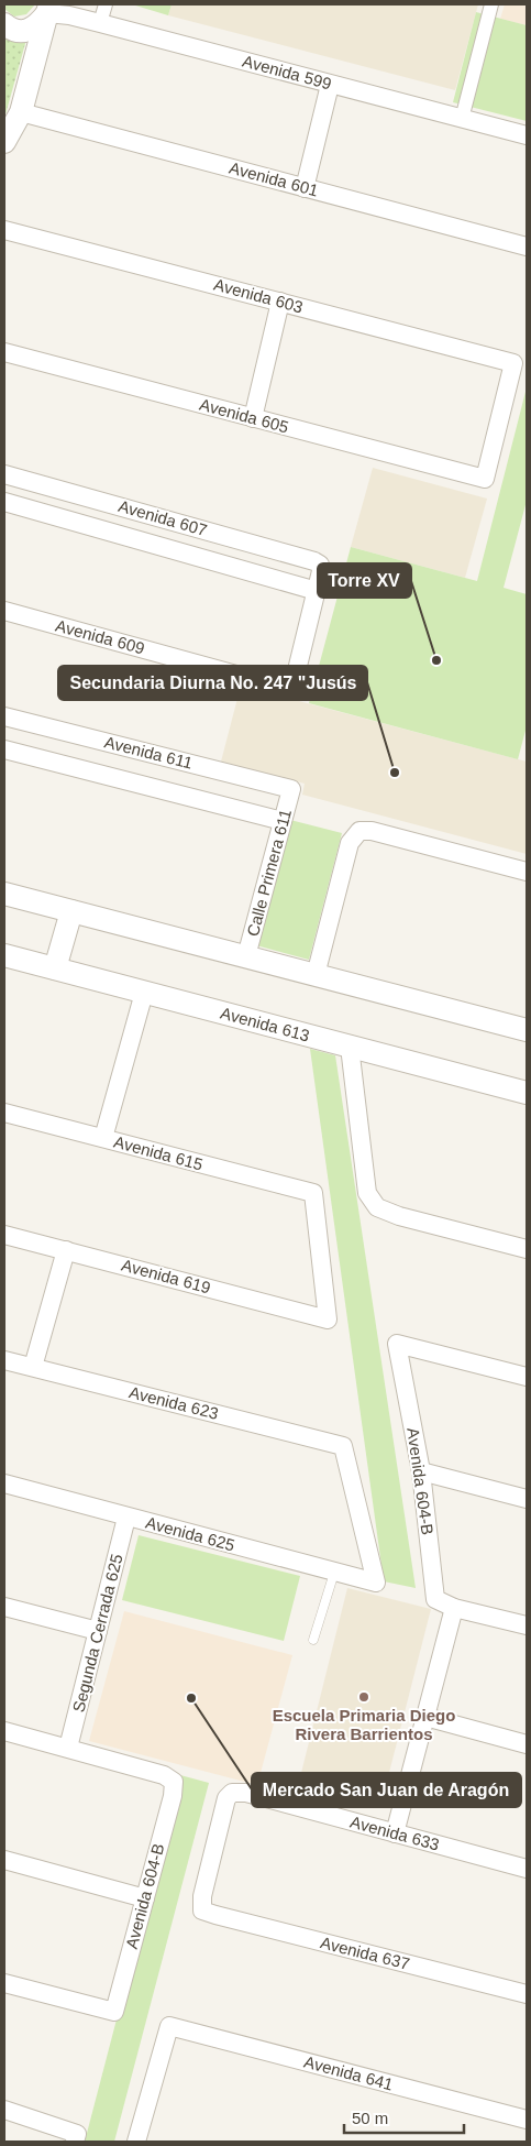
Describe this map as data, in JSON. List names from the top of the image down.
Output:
{
  "streets": {
    "street": [
      "Avenida 599",
      "Avenida 601",
      "Avenida 603",
      "Avenida 605",
      "Avenida 607",
      "Avenida 609",
      "Avenida 611",
      "Calle Primera 611",
      "Avenida 613",
      "Avenida 615",
      "Avenida 619",
      "Avenida 623",
      "Avenida 604-B",
      "Avenida 625",
      "Segunda Cerrada 625",
      "Avenida 633",
      "Avenida 637",
      "Avenida 641"
    ]
  },
  "crossings": [
    ["Avenida 603", "Avenida 605"],
    ["Avenida 607", "Avenida 609"],
    ["Avenida 611", "Calle Primera 611"],
    ["Avenida 615", "Avenida 619"],
    ["Avenida 623", "Avenida 625"],
    ["Avenida 604-B", "Segunda Cerrada 625"],
    ["Avenida 625", "Segunda Cerrada 625"],
    ["Avenida 633", "Avenida 637"]
  ],
  "places": [
    "Torre XV",
    "Secundaria Diurna No. 247 \"Jusús",
    "Escuela Primaria Diego Rivera Barrientos",
    "Mercado San Juan de Aragón"
  ],
  "scale_bar": "50 m"
}
